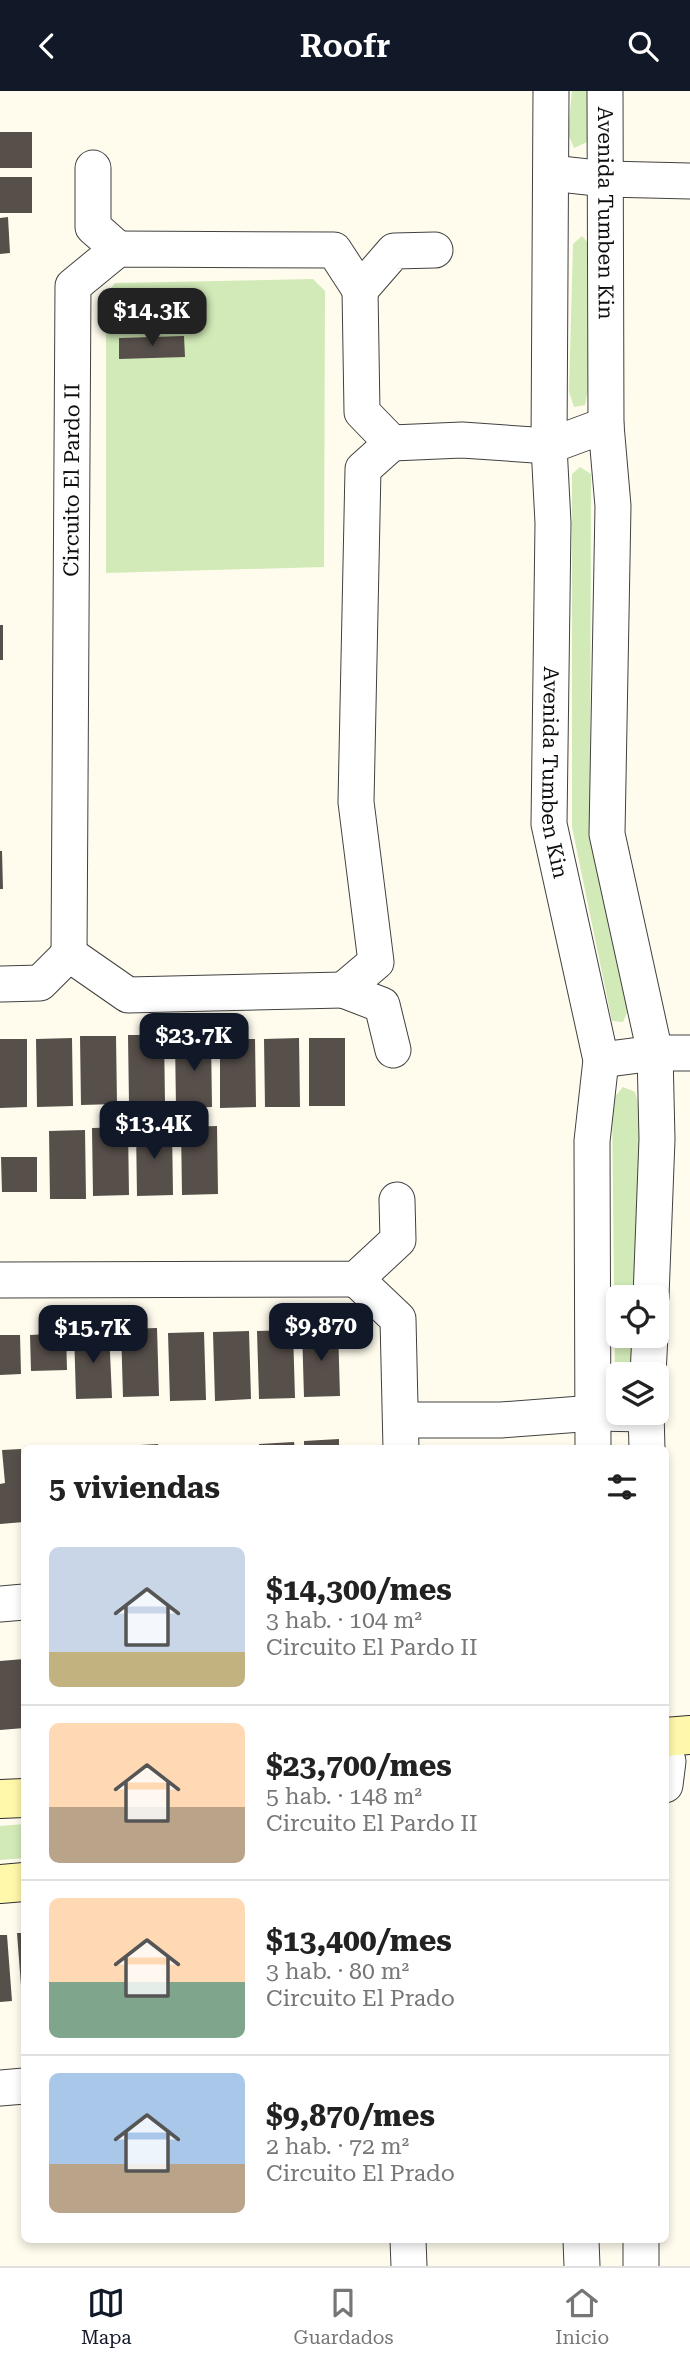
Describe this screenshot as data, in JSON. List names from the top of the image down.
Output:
{
  "streets": {
    "street": ["Avenida Tumben Kin", "Circuito El Pardo II"]
  },
  "page": {
    "header": "Roofr",
    "price": [
      "$14.3K",
      "$23.7K",
      "$13.4K",
      "$9,870",
      "$15.7K"
    ],
    "heading": "5 viviendas",
    "list": [
      {
        "name": "$14,300/mes",
        "note": "3 hab. · 104 m² · Circuito El Pardo II"
      },
      {
        "name": "$23,700/mes",
        "note": "5 hab. · 148 m² · Circuito El Pardo II"
      },
      {
        "name": "$13,400/mes",
        "note": "3 hab. · 80 m² · Circuito El Prado"
      },
      {
        "name": "$9,870/mes",
        "note": "2 hab. · 72 m² · Circuito El Prado"
      }
    ],
    "tabs": ["Mapa", "Guardados", "Inicio"]
  }
}
